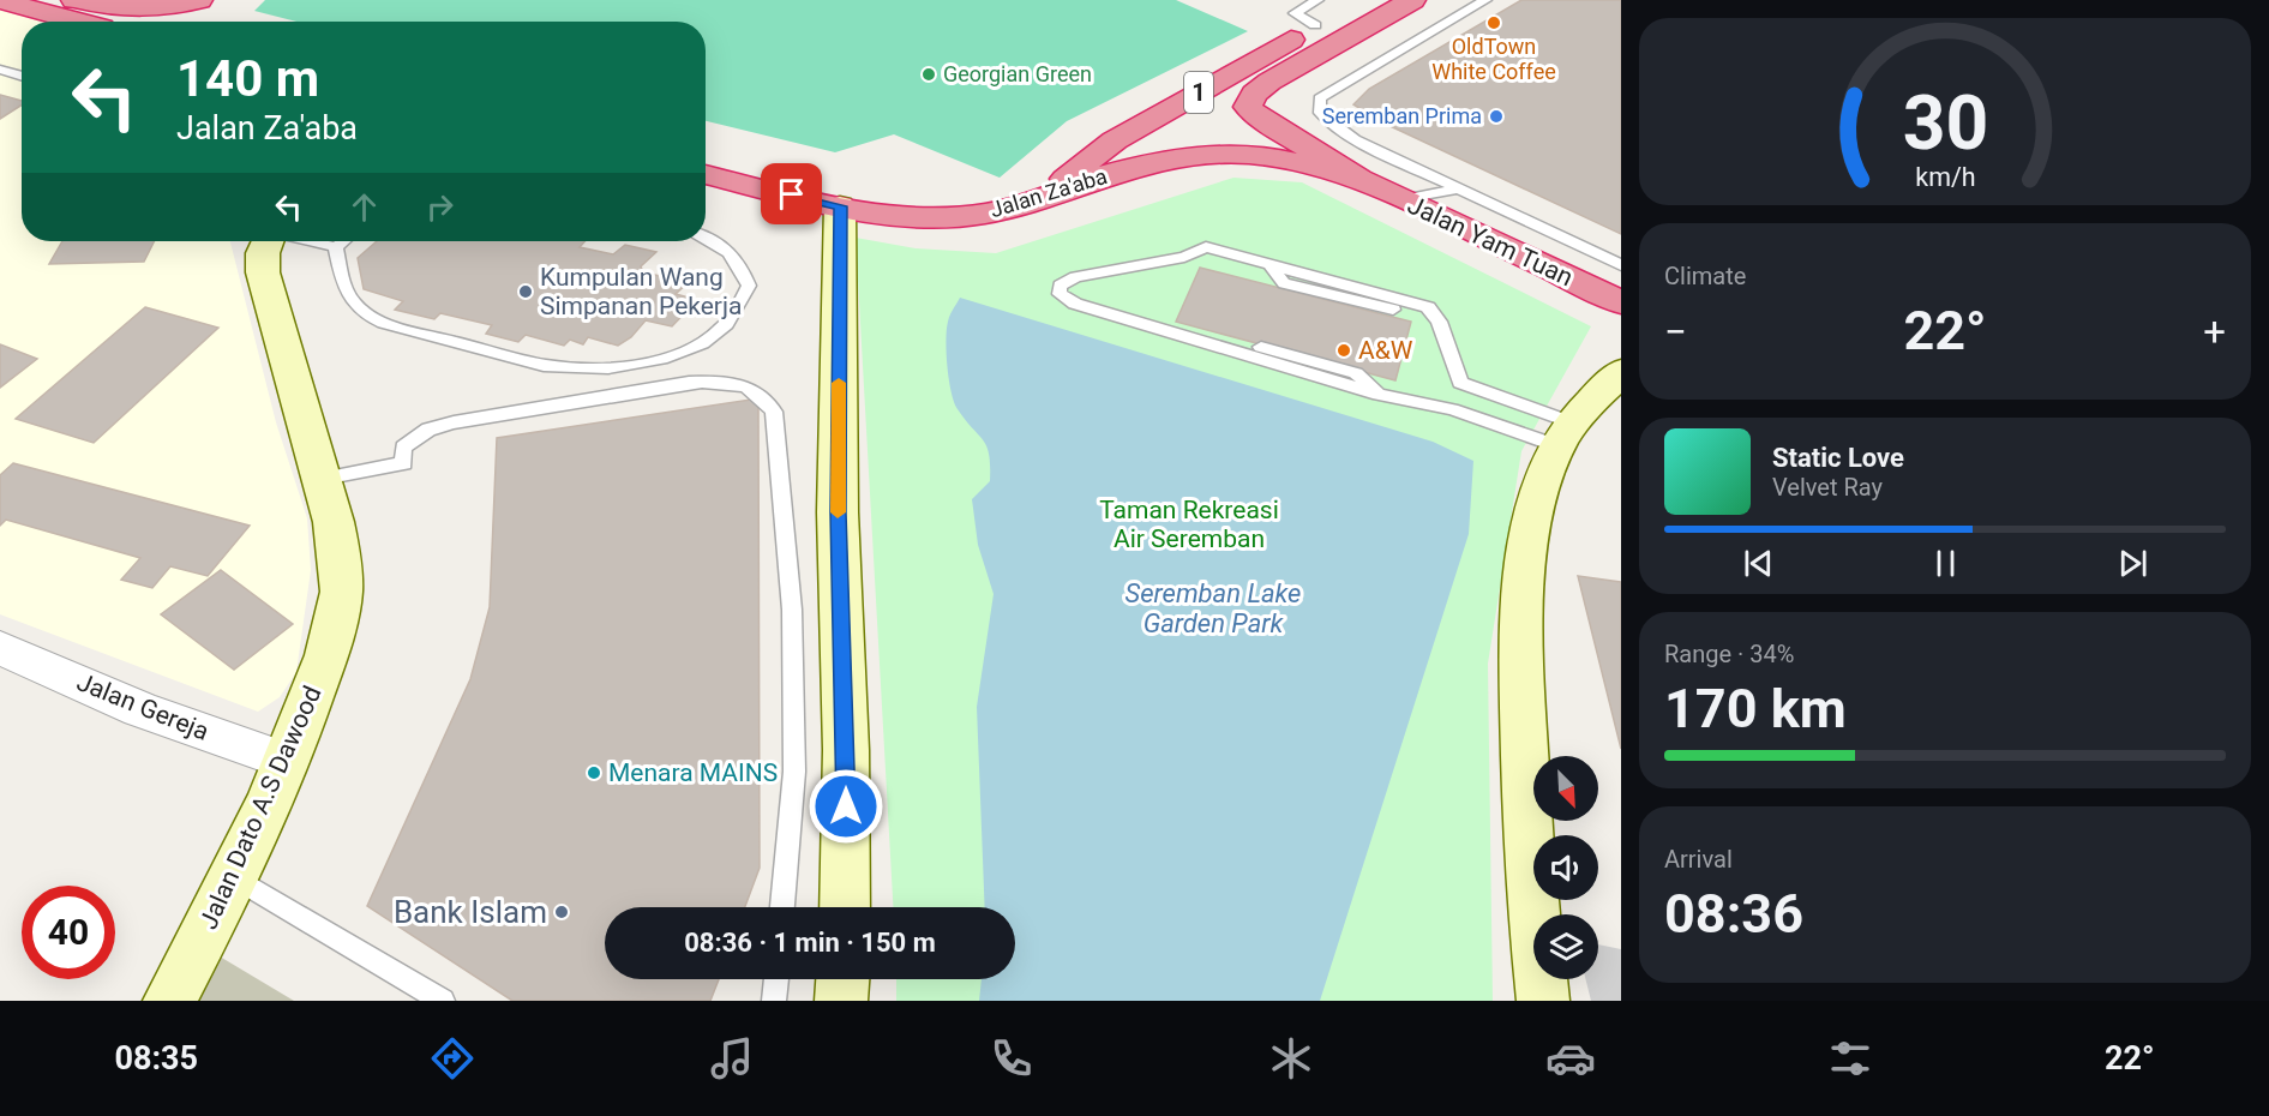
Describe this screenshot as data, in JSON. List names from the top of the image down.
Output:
{
  "streets": {
    "highway": ["1", "Jalan Za'aba", "Jalan Yam Tuan"],
    "street": ["Jalan Gereja", "Jalan Dato A.S Dawood"]
  },
  "crossings": [
    ["1", "Jalan Za'aba"],
    ["1", "Jalan Yam Tuan"],
    ["Jalan Za'aba", "Jalan Yam Tuan"],
    ["Jalan Gereja", "Jalan Dato A.S Dawood"]
  ],
  "water": ["Seremban Lake Garden Park"],
  "parks": ["Taman Rekreasi Air Seremban"],
  "places": [
    "OldTown White Coffee",
    "Georgian Green",
    "Seremban Prima",
    "Kumpulan Wang Simpanan Pekerja",
    "A&W",
    "Menara MAINS",
    "Bank Islam"
  ],
  "north": "bottom right",
  "page": {
    "turn": ["140 m", "Jalan Za'aba"],
    "tile": [
      "Climate",
      ["Range · 34%", "170 km"],
      ["Arrival", "08:36"]
    ],
    "heat": ["−", "22°", "+"],
    "song": ["Static Love", "Velvet Ray"],
    "limit": "40",
    "trip": "08:36 · 1 min · 150 m",
    "tabs": ["08:35", "22°"],
    "gauge": ["30", "km/h"]
  }
}
